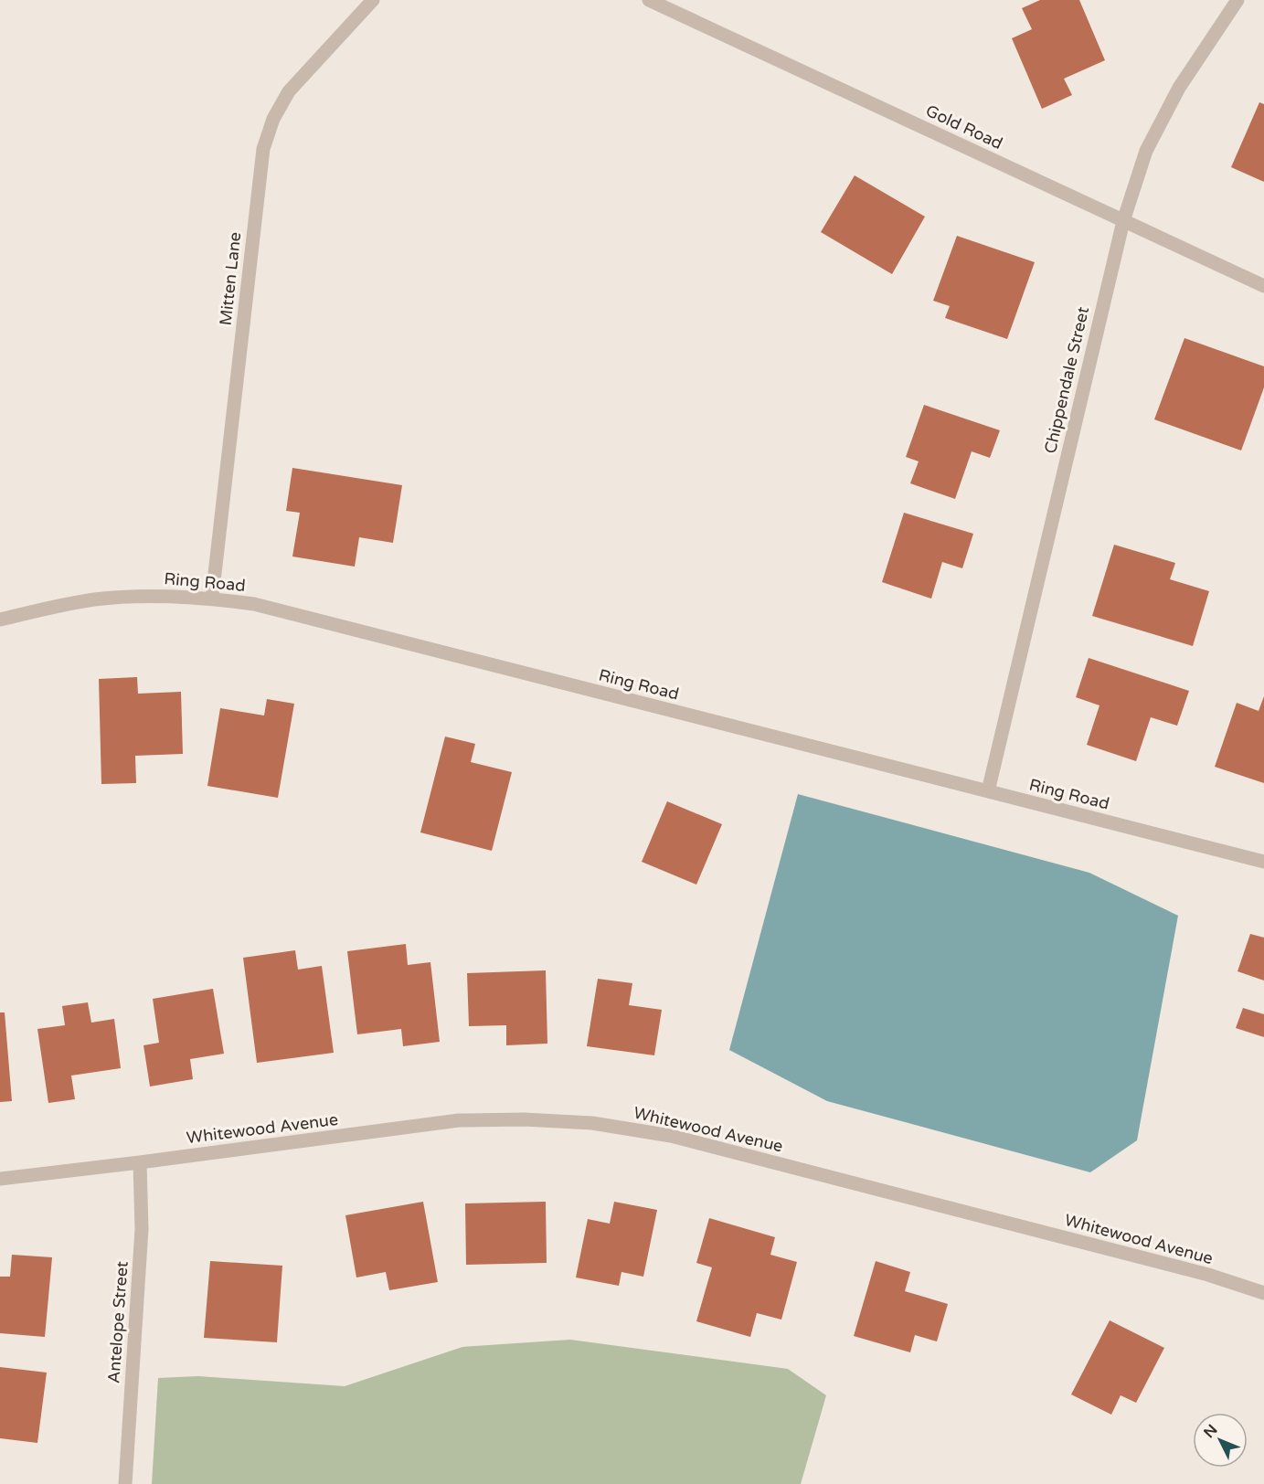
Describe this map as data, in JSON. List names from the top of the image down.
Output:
{
  "streets": {
    "street": [
      "Gold Road",
      "Mitten Lane",
      "Chippendale Street",
      "Ring Road",
      "Whitewood Avenue",
      "Antelope Street"
    ]
  },
  "crossings": [
    ["Gold Road", "Chippendale Street"],
    ["Mitten Lane", "Ring Road"],
    ["Chippendale Street", "Ring Road"],
    ["Whitewood Avenue", "Antelope Street"]
  ],
  "north": "top left"
}
